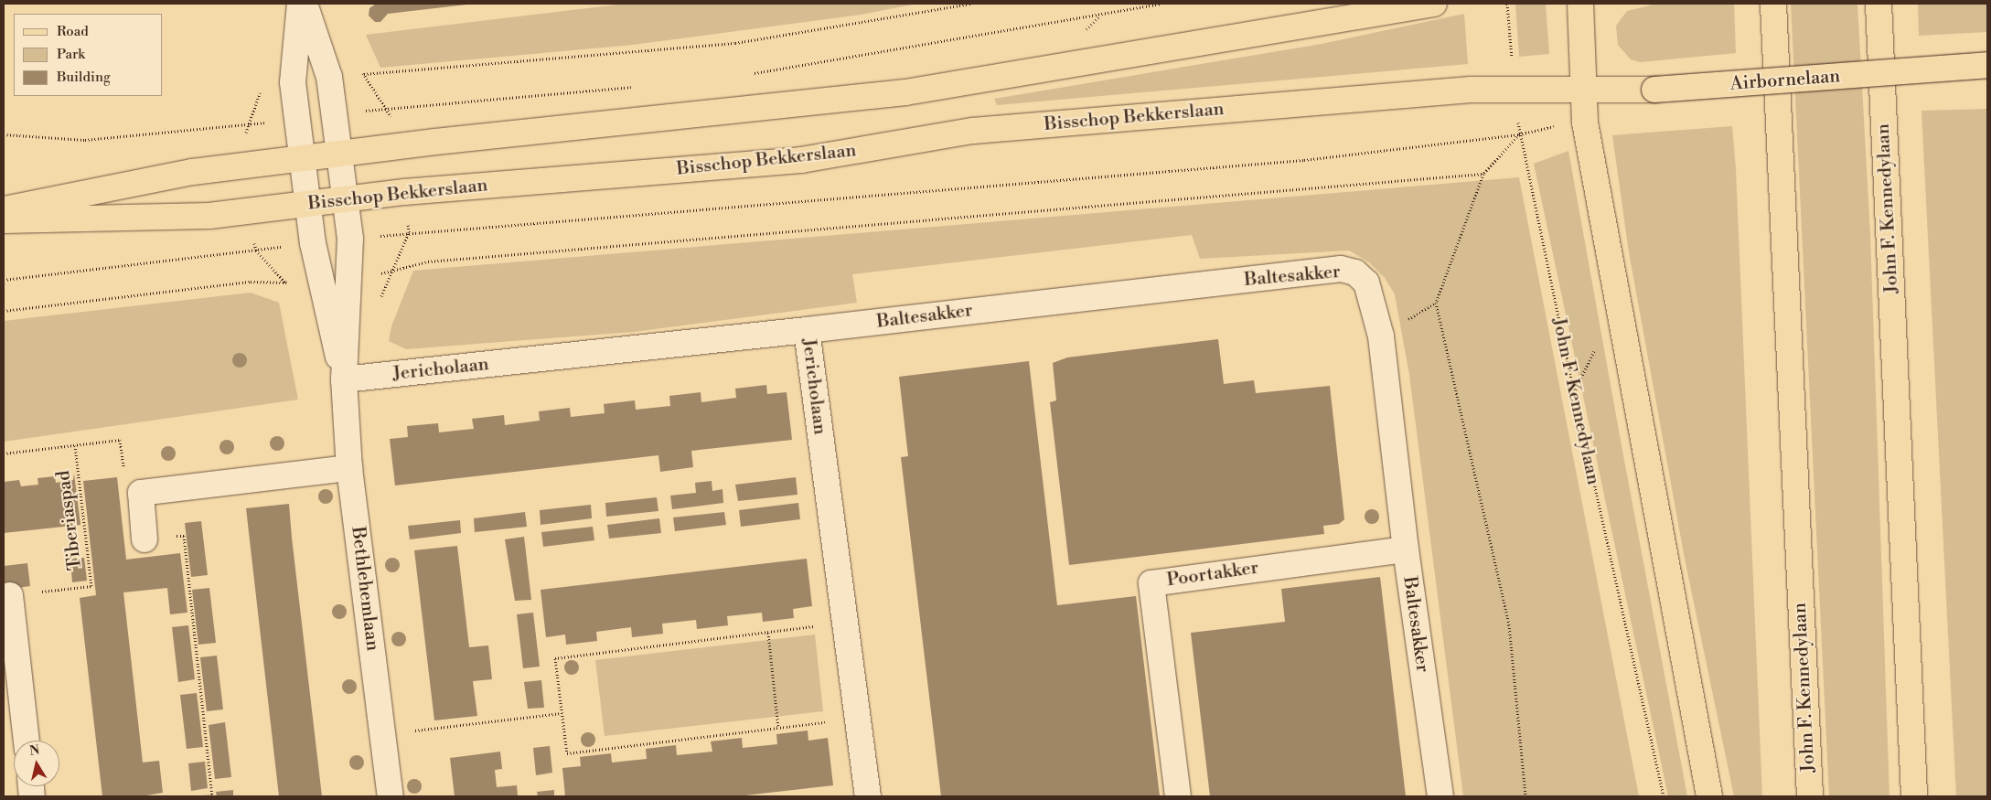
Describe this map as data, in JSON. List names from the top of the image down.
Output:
{
  "streets": {
    "main road": ["Airbornelaan", "Bisschop Bekkerslaan", "John F. Kennedylaan"],
    "street": [
      "Baltesakker",
      "Jericholaan",
      "Poortakker",
      "Bethlehemlaan"
    ],
    "path": ["Tiberiaspad"]
  },
  "crossings": [
    ["Airbornelaan", "Bisschop Bekkerslaan"],
    ["Bisschop Bekkerslaan", "John F. Kennedylaan"],
    ["Bisschop Bekkerslaan", "Bethlehemlaan"],
    ["Baltesakker", "Jericholaan"],
    ["Baltesakker", "Poortakker"],
    ["Jericholaan", "Bethlehemlaan"]
  ],
  "legend": ["Road", "Park", "Building"],
  "north": "top"
}
